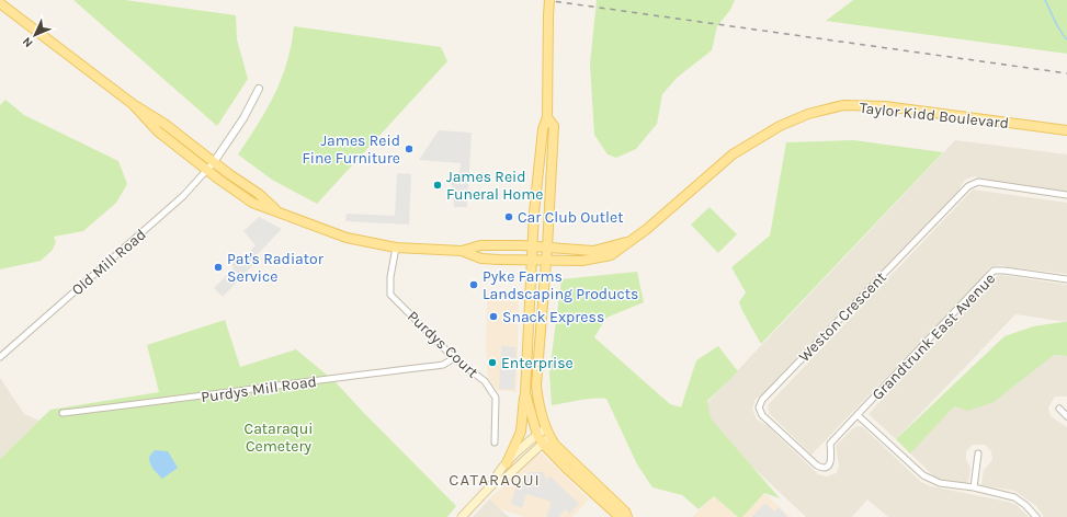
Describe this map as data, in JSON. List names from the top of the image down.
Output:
{
  "streets": {
    "main road": ["Taylor Kidd Boulevard"],
    "street": [
      "Old Mill Road",
      "Weston Crescent",
      "Grandtrunk East Avenue",
      "Purdys Court",
      "Purdys Mill Road"
    ]
  },
  "crossings": [
    ["Weston Crescent", "Grandtrunk East Avenue"],
    ["Purdys Court", "Purdys Mill Road"]
  ],
  "districts": ["CATARAQUI"],
  "parks": ["Cataraqui Cemetery"],
  "places": [
    "James Reid Fine Furniture",
    "James Reid Funeral Home",
    "Car Club Outlet",
    "Pat's Radiator Service",
    "Pyke Farms Landscaping Products",
    "Snack Express",
    "Enterprise"
  ],
  "north": "bottom left"
}
